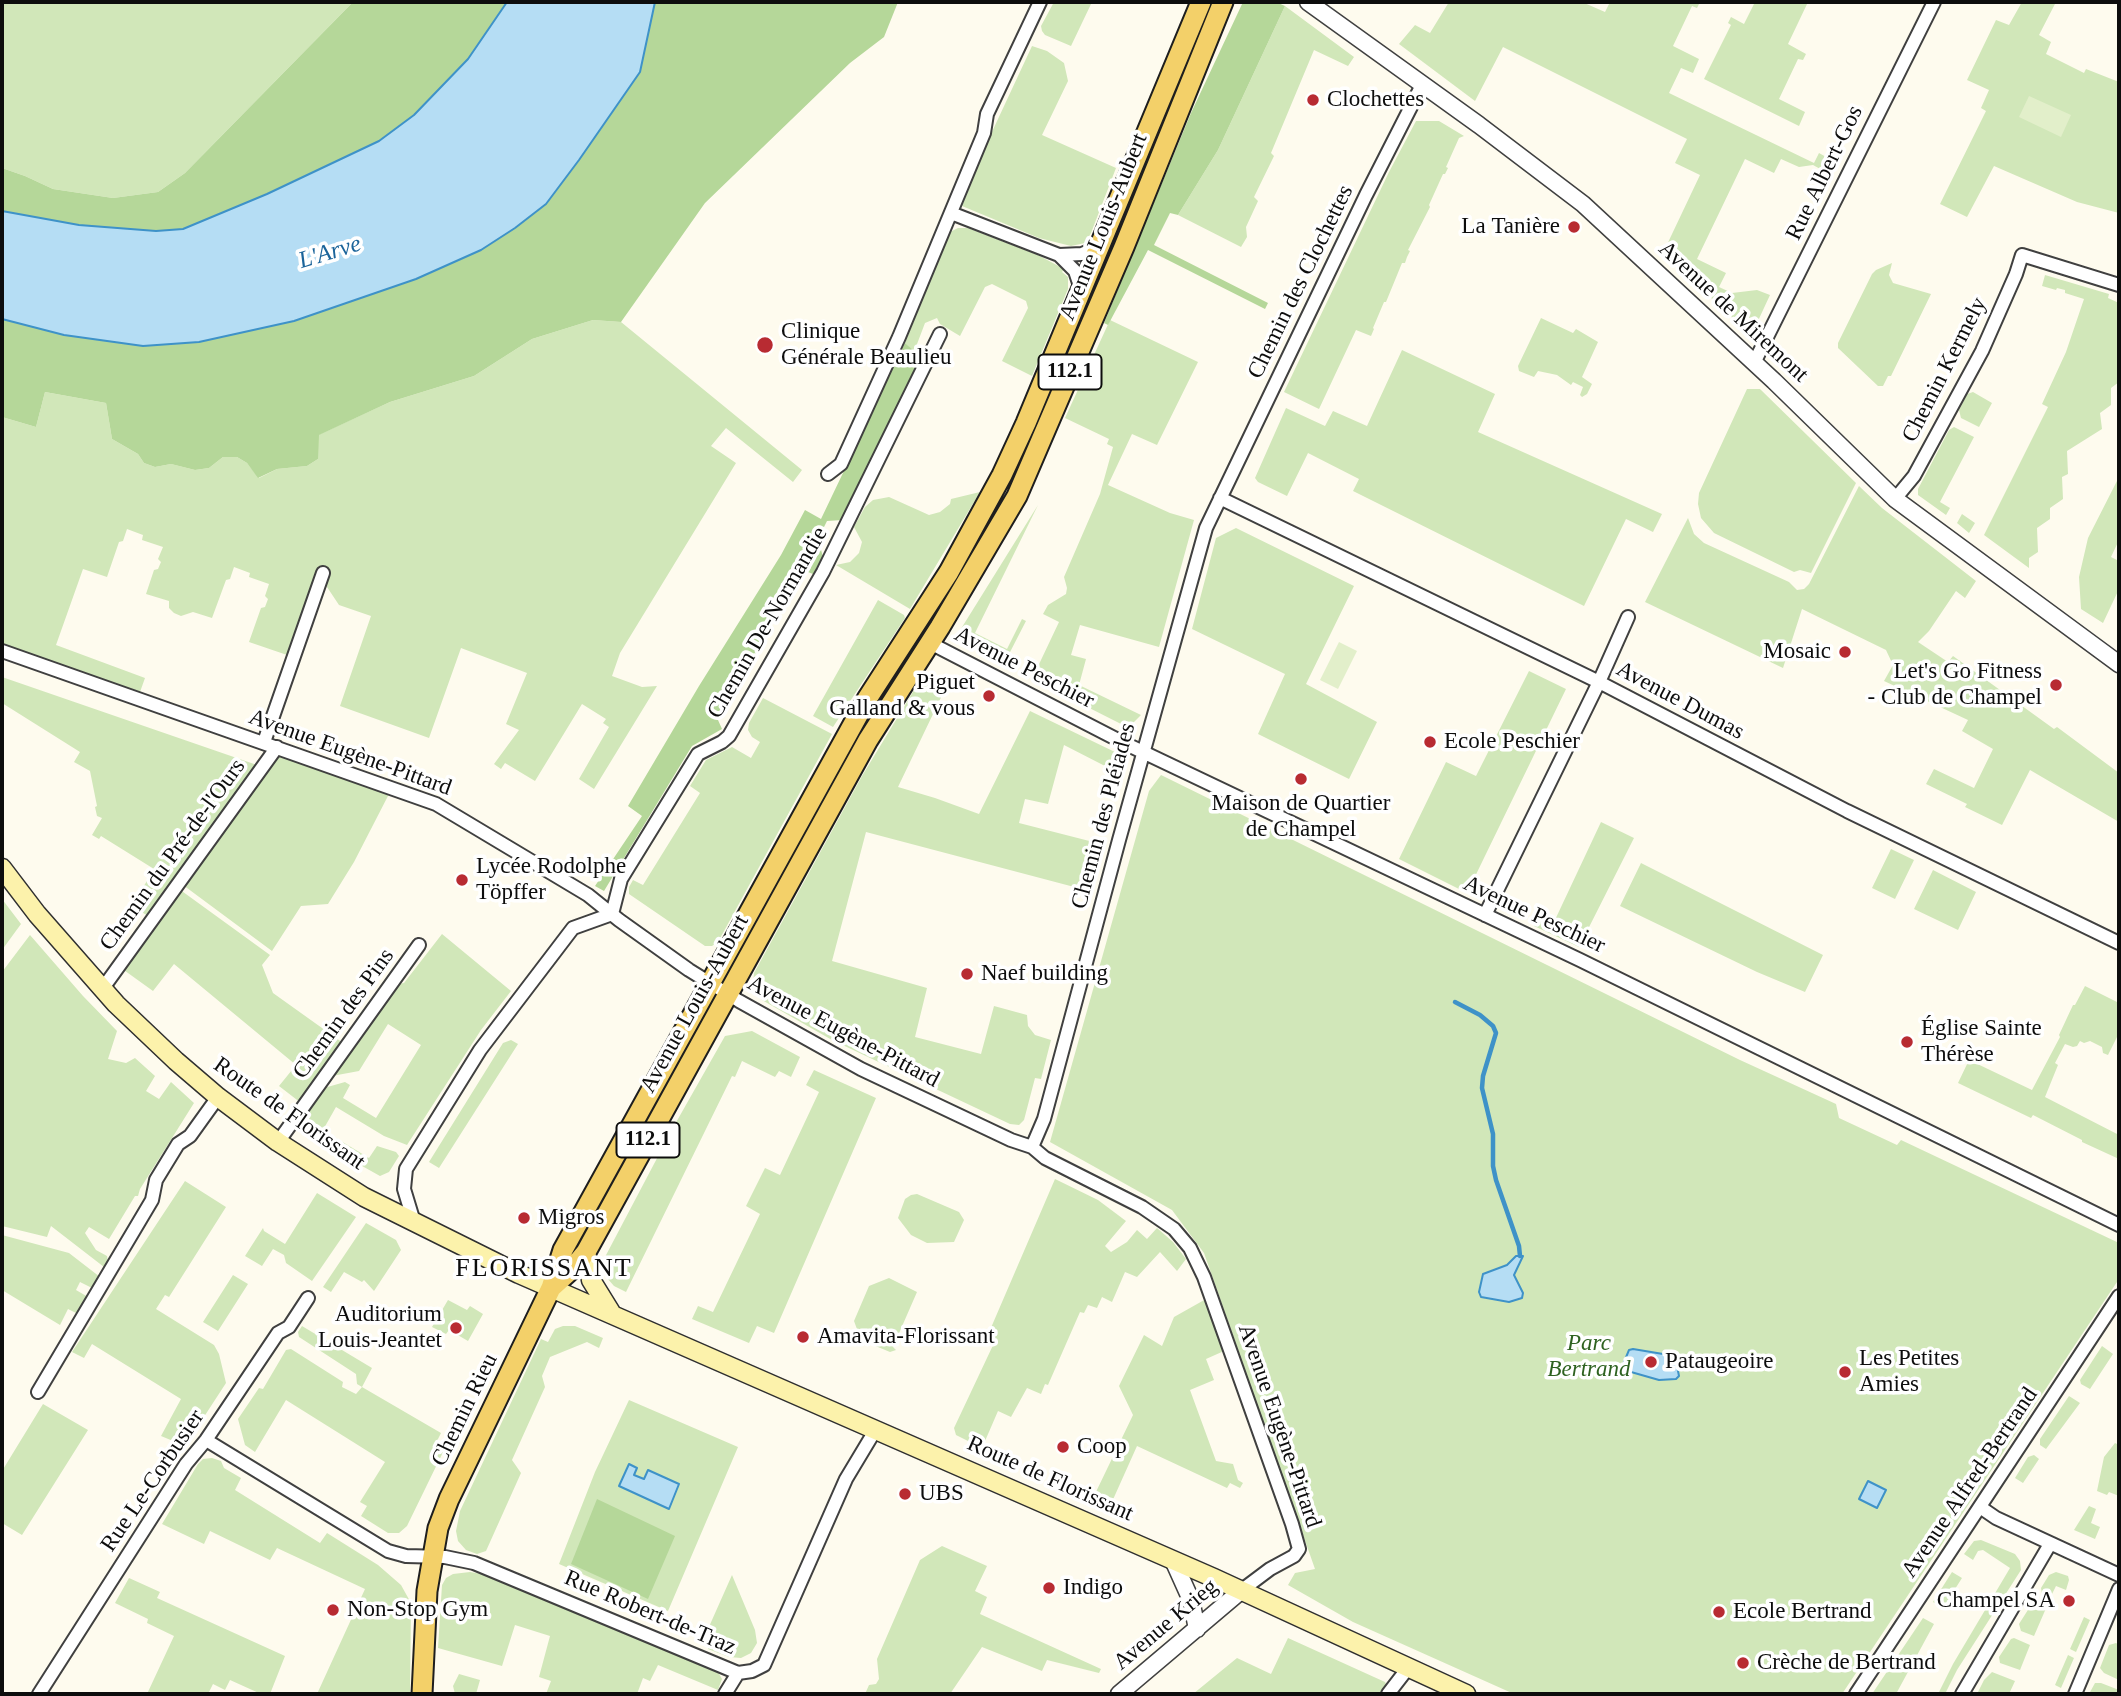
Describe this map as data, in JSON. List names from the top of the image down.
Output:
{
  "streets": {
    "main road": [
      "Avenue Louis-Aubert",
      "112.1",
      "Route de Florissant",
      "Chemin Rieu"
    ],
    "street": [
      "Rue Albert-Gos",
      "Chemin des Clochettes",
      "Avenue de Miremont",
      "Chemin Kermely",
      "Chemin De-Normandie",
      "Avenue Peschier",
      "Avenue Dumas",
      "Avenue Eugène-Pittard",
      "Chemin des Pléiades",
      "Chemin du Pré-de-l'Ours",
      "Chemin des Pins",
      "Rue Le-Corbusier",
      "Avenue Alfred-Bertrand",
      "Rue Robert-de-Traz",
      "Avenue Krieg"
    ]
  },
  "crossings": [
    ["Rue Albert-Gos", "Avenue de Miremont"],
    ["Avenue Louis-Aubert", "Avenue Peschier"],
    ["Avenue Louis-Aubert", "Avenue Eugène-Pittard"],
    ["Avenue Louis-Aubert", "Route de Florissant"],
    ["Avenue Louis-Aubert", "Chemin Rieu"],
    ["Chemin des Clochettes", "Avenue de Miremont"],
    ["Chemin des Clochettes", "Avenue Dumas"],
    ["Chemin des Clochettes", "Chemin des Pléiades"],
    ["Avenue de Miremont", "Chemin Kermely"],
    ["Chemin De-Normandie", "Avenue Eugène-Pittard"],
    ["Avenue Peschier", "Chemin des Pléiades"],
    ["Avenue Dumas", "Chemin des Pléiades"],
    ["Avenue Eugène-Pittard", "Chemin des Pléiades"],
    ["Avenue Eugène-Pittard", "Chemin du Pré-de-l'Ours"],
    ["Avenue Eugène-Pittard", "Route de Florissant"],
    ["Avenue Eugène-Pittard", "Avenue Krieg"],
    ["Chemin du Pré-de-l'Ours", "Route de Florissant"],
    ["Chemin des Pins", "Route de Florissant"],
    ["Route de Florissant", "Chemin Rieu"],
    ["Route de Florissant", "Rue Robert-de-Traz"],
    ["Route de Florissant", "Avenue Krieg"],
    ["Chemin Rieu", "Rue Robert-de-Traz"]
  ],
  "districts": ["FLORISSANT"],
  "water": ["L'Arve"],
  "parks": ["Parc Bertrand"],
  "places": [
    "Clochettes",
    "La Tanière",
    "Clinique Générale Beaulieu",
    "Mosaic",
    "Let's Go Fitness - Club de Champel",
    "Piguet Galland & vous",
    "Ecole Peschier",
    "Maison de Quartier de Champel",
    "Lycée Rodolphe Töpffer",
    "Naef building",
    "Église Sainte Thérèse",
    "Migros",
    "Auditorium Louis-Jeantet",
    "Amavita-Florissant",
    "Pataugeoire",
    "Les Petites Amies",
    "Coop",
    "UBS",
    "Indigo",
    "Champel SA",
    "Non-Stop Gym",
    "Ecole Bertrand",
    "Crèche de Bertrand"
  ]
}
